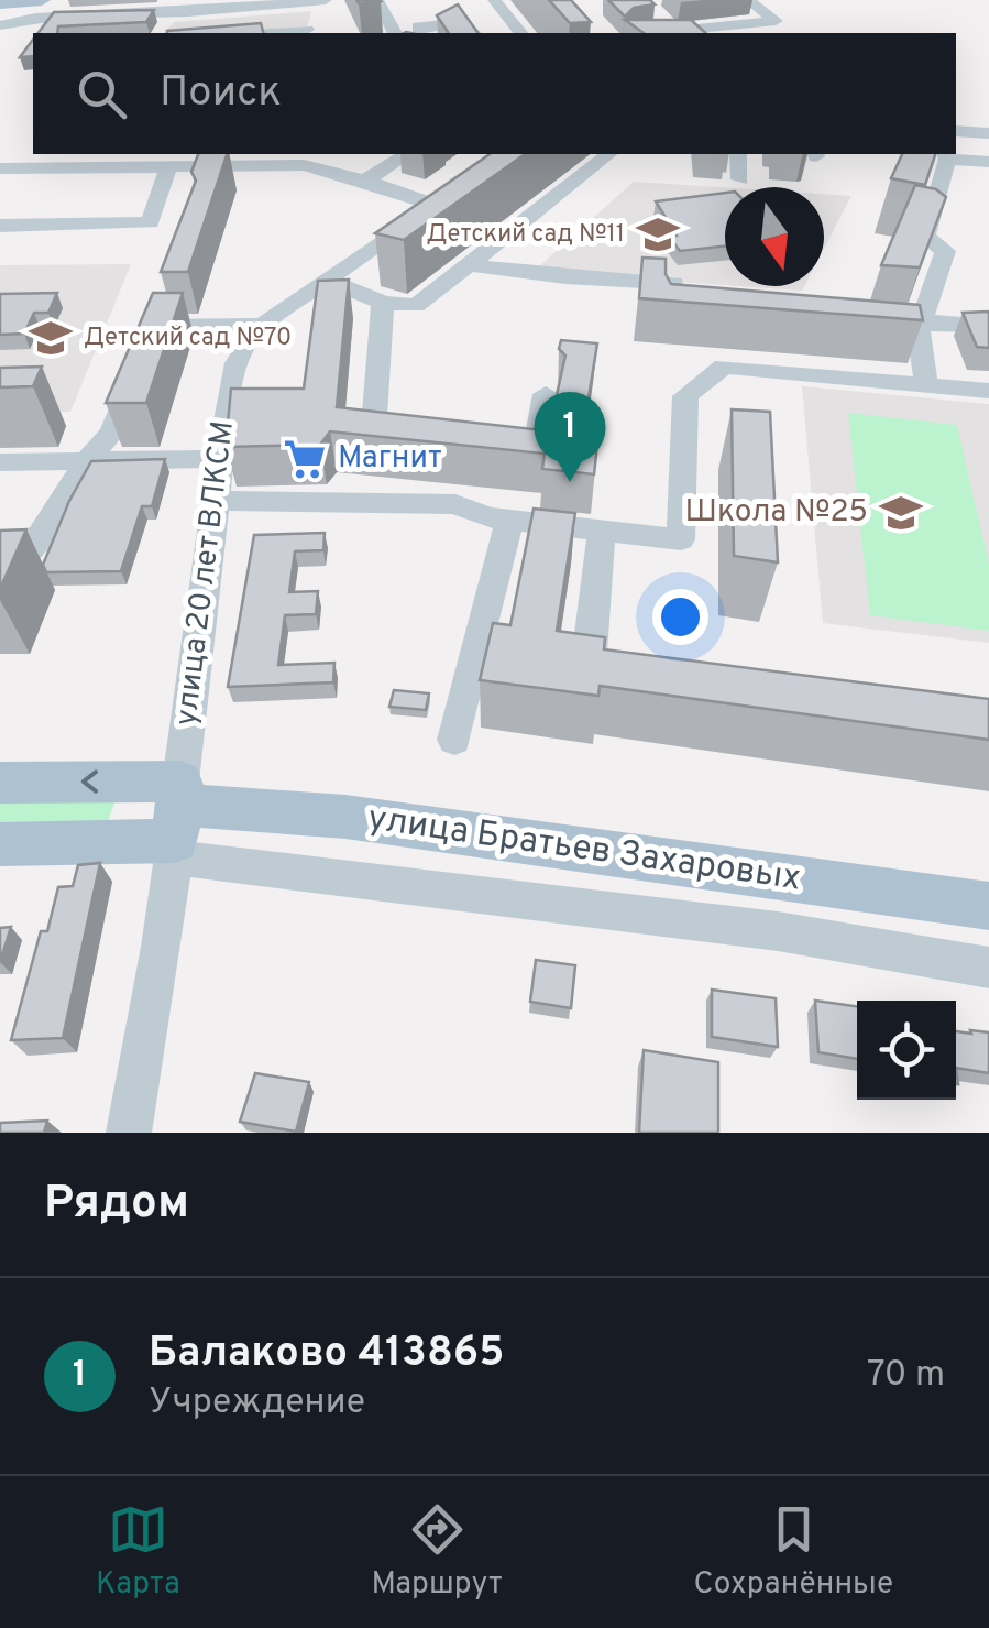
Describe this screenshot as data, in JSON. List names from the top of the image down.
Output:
{
  "streets": {
    "main road": ["улица Братьев Захаровых"],
    "street": ["улица 20 лет ВЛКСМ"]
  },
  "crossings": [
    ["улица 20 лет ВЛКСМ", "улица Братьев Захаровых"]
  ],
  "places": {
    "school or university": ["Детский сад №11", "Детский сад №70", "Школа №25"],
    "supermarket": ["Магнит"]
  },
  "north": "bottom",
  "page": {
    "search": "Поиск",
    "pins": "1",
    "heading": "Рядом",
    "list": [
      {
        "mark": "1",
        "name": "Балаково 413865",
        "note": "Учреждение",
        "value": "70 m"
      }
    ],
    "nav": ["Карта", "Маршрут", "Сохранённые"]
  }
}
